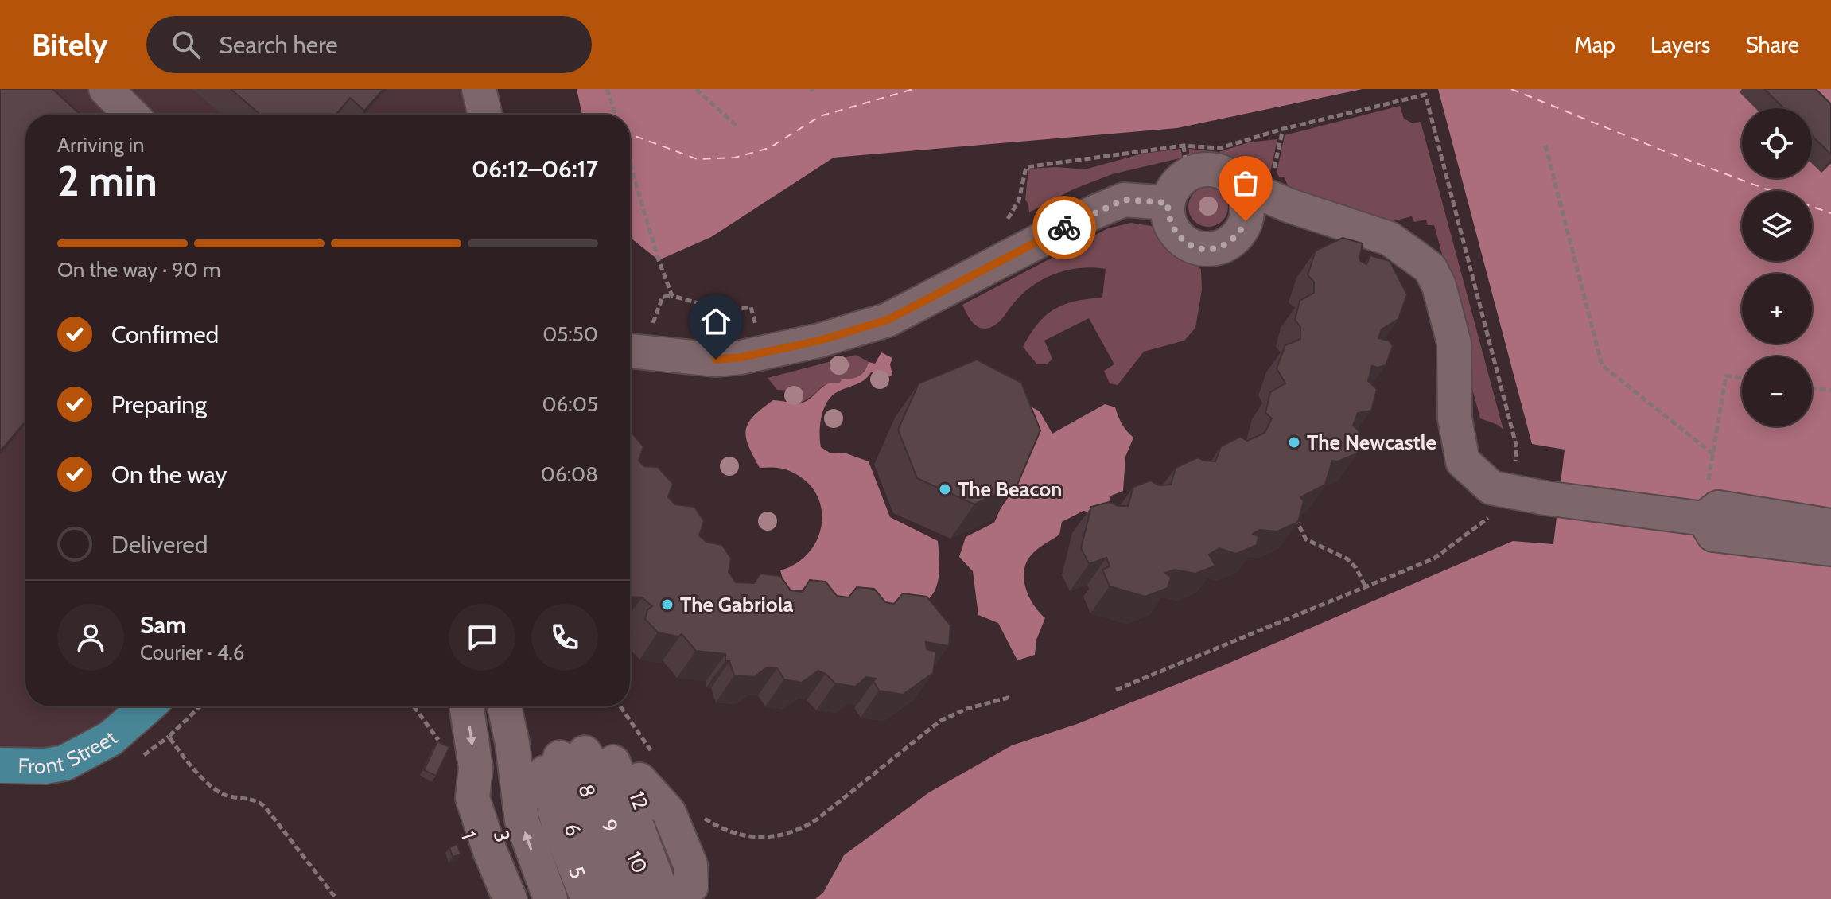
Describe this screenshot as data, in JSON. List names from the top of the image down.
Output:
{
  "streets": {
    "main road": ["Front Street"],
    "street": [
      "8",
      "9",
      "6",
      "1",
      "3",
      "10",
      "5"
    ]
  },
  "crossings": [
    ["8", "9"],
    ["8", "6"],
    ["8", "10"],
    ["8", "5"],
    ["9", "6"],
    ["9", "10"],
    ["9", "5"],
    ["6", "10"],
    ["6", "5"],
    ["1", "3"],
    ["10", "5"]
  ],
  "places": ["The Newcastle", "The Beacon", "The Gabriola"],
  "page": {
    "header": "Bitely",
    "search": "Search here",
    "nav": ["Map", "Layers", "Share"],
    "map_buttons": ["+", "−"],
    "heading": ["2 min", "Arriving in", "06:12–06:17"],
    "panel": ["Sam", "Courier · 4.6"],
    "bar": "On the way · 90 m",
    "list": [
      ["Confirmed", "05:50"],
      ["Preparing", "06:05"],
      ["On the way", "06:08"],
      "Delivered"
    ]
  }
}
